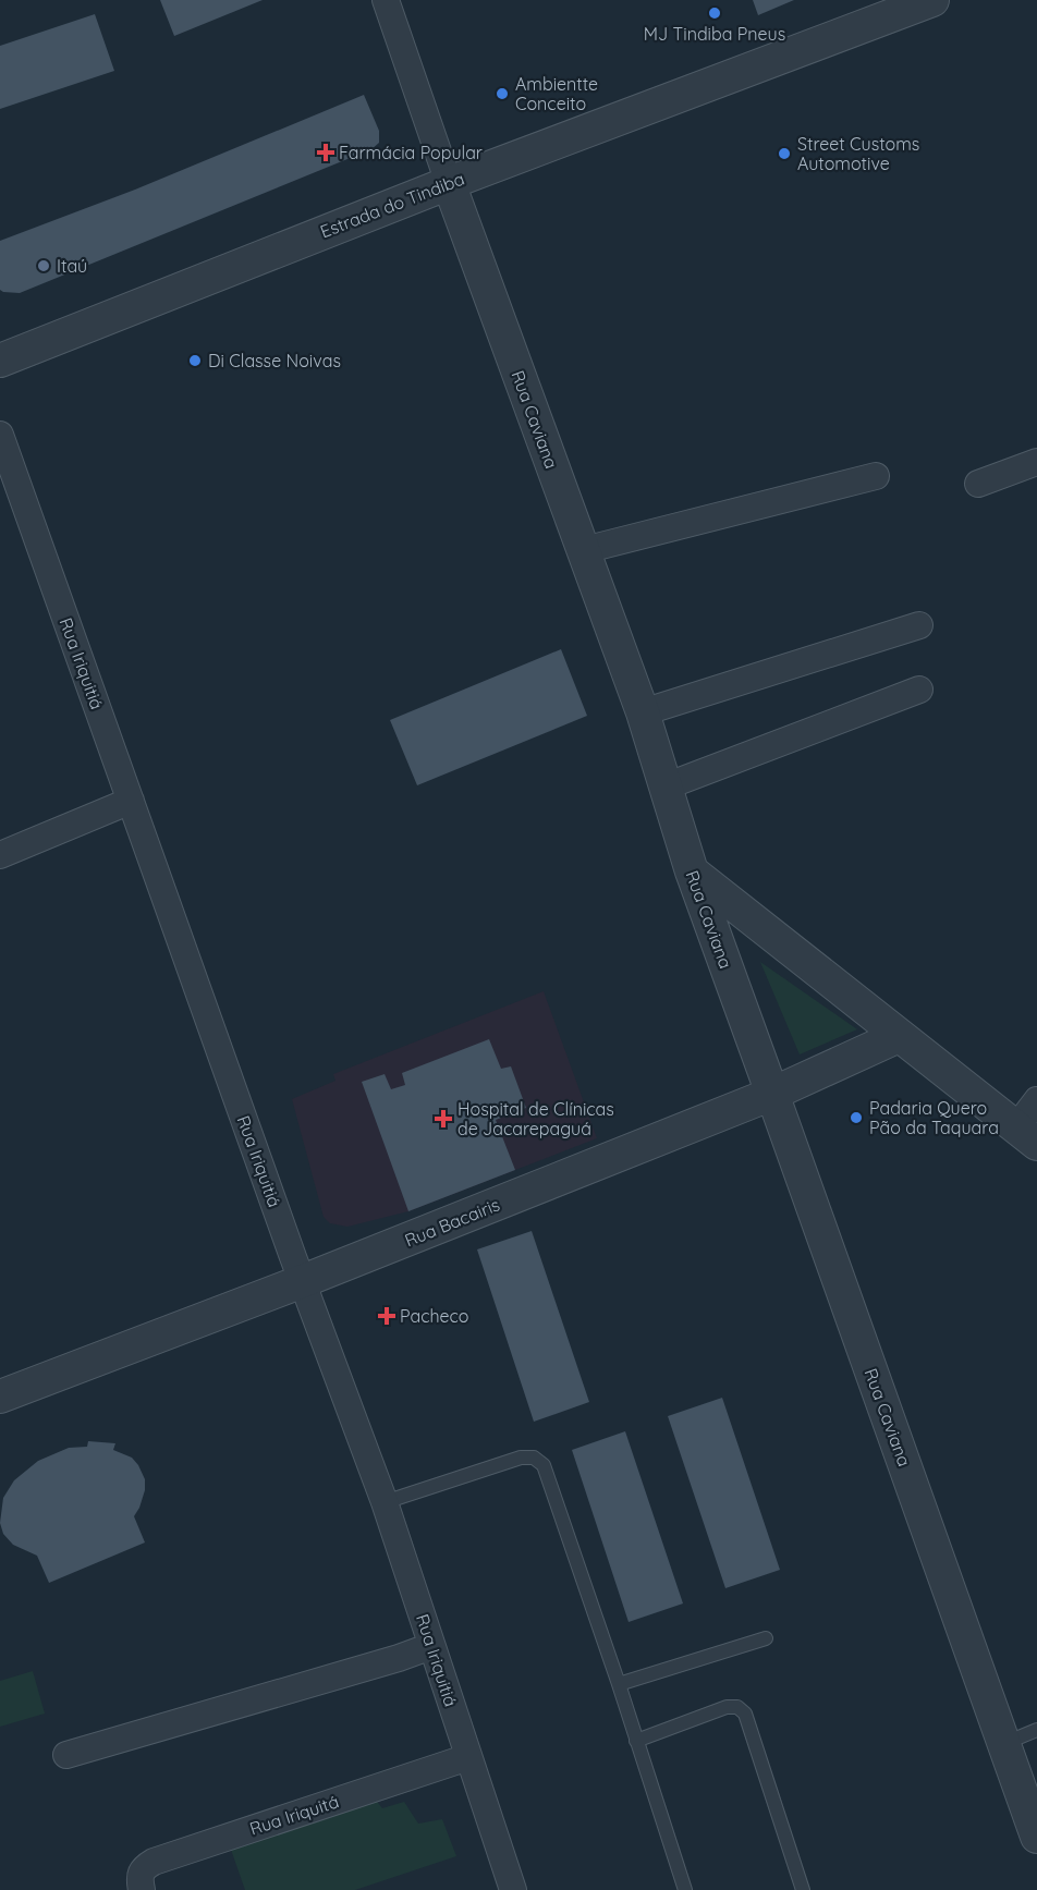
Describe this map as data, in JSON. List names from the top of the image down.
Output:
{
  "streets": {
    "street": [
      "Estrada do Tindiba",
      "Rua Caviana",
      "Rua Iriquitiá",
      "Rua Bacairis",
      "Rua Iriquitá"
    ]
  },
  "crossings": [
    ["Estrada do Tindiba", "Rua Caviana"],
    ["Rua Caviana", "Rua Bacairis"],
    ["Rua Iriquitiá", "Rua Bacairis"],
    ["Rua Iriquitiá", "Rua Iriquitá"]
  ],
  "places": {
    "other": [
      "MJ Tindiba Pneus",
      "Ambientte Conceito",
      "Street Customs Automotive",
      "Itaú",
      "Di Classe Noivas",
      "Padaria Quero Pão da Taquara"
    ],
    "health": ["Farmácia Popular", "Hospital de Clínicas de Jacarepaguá", "Pacheco"]
  }
}
